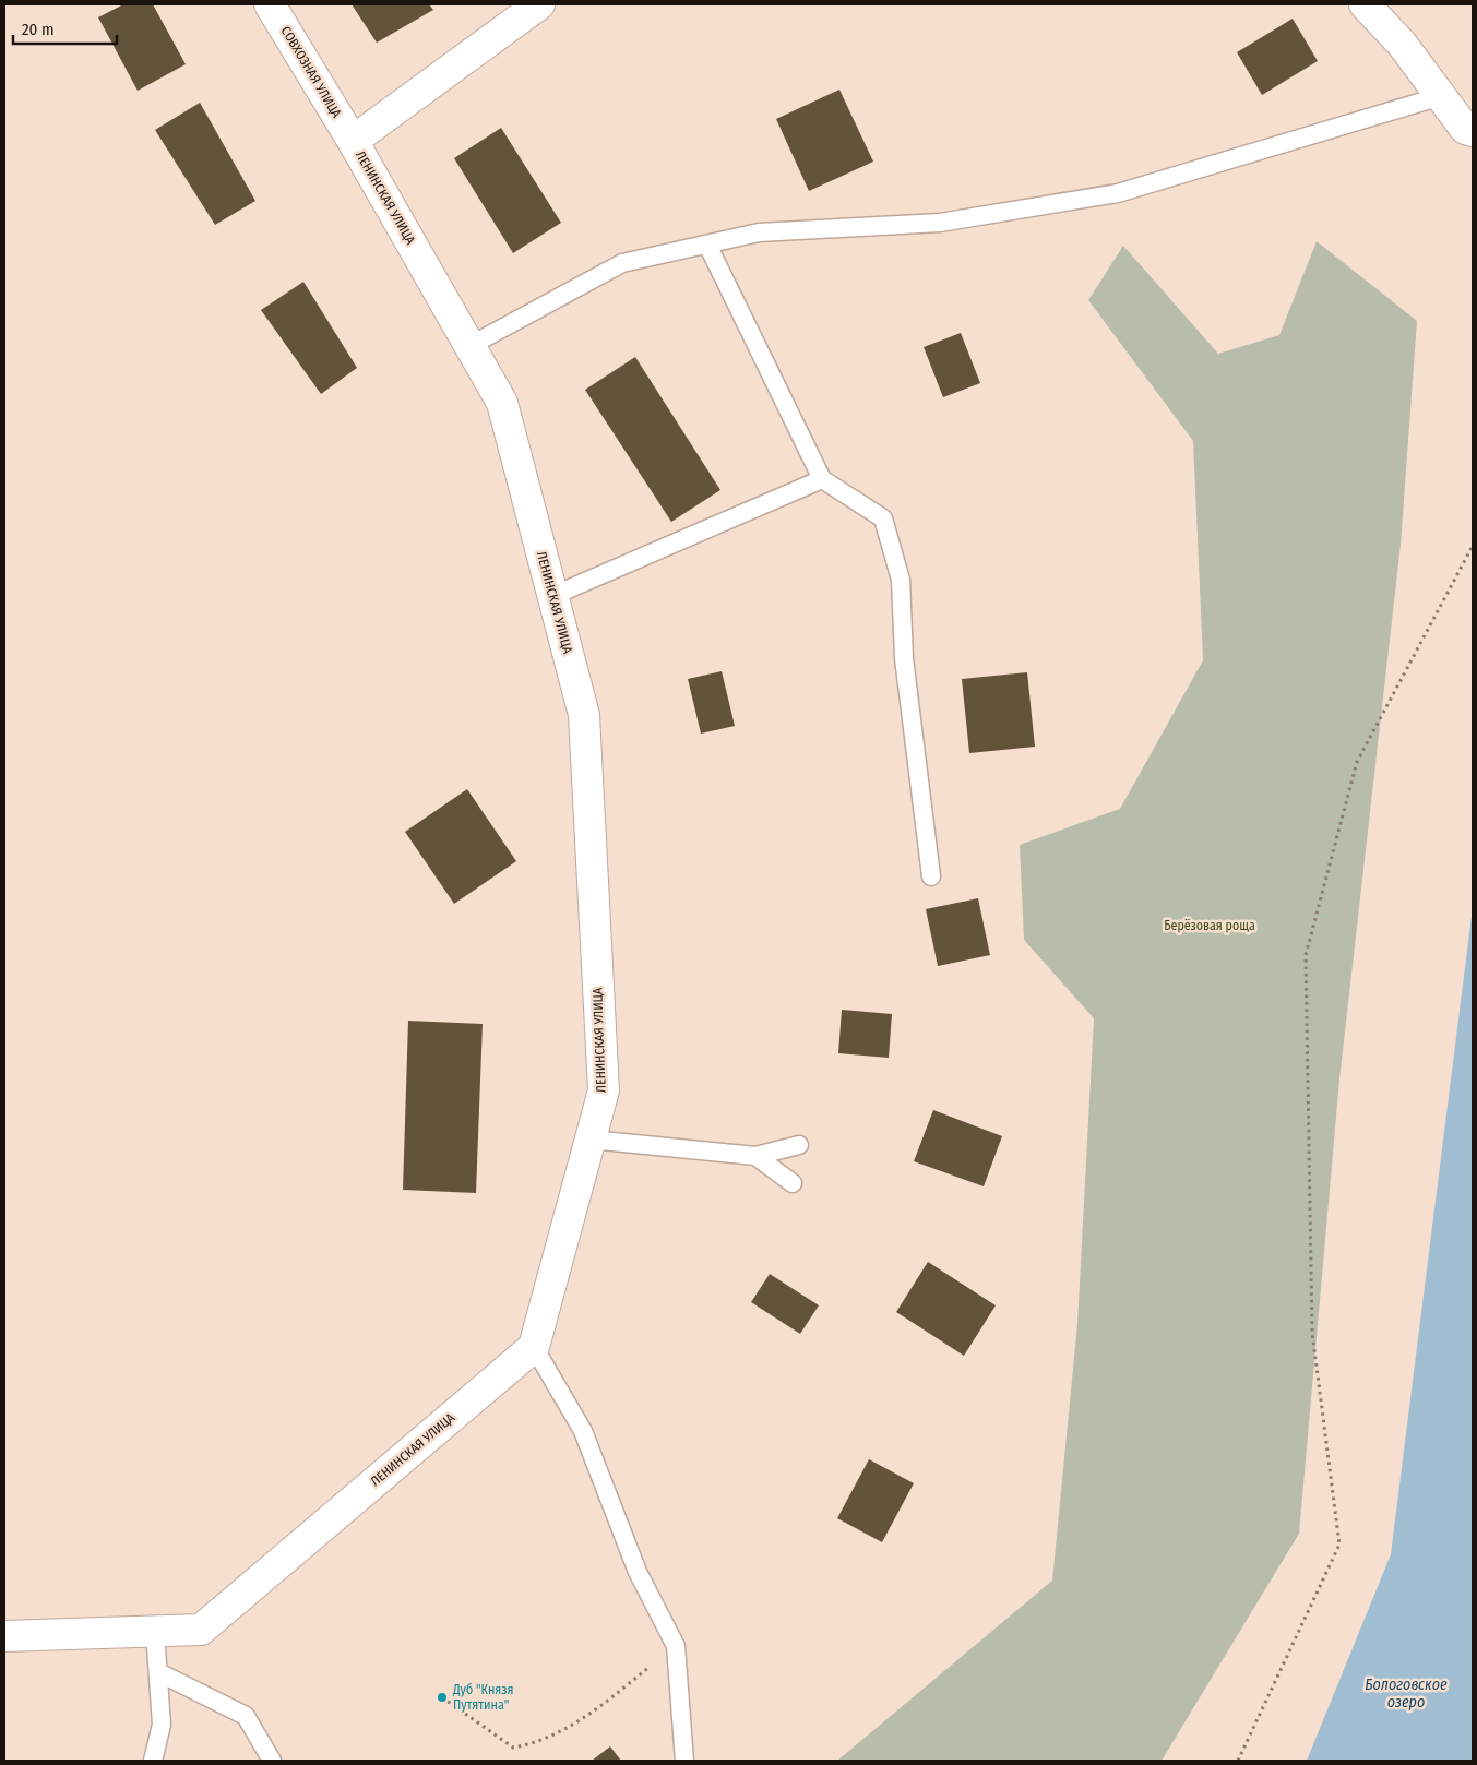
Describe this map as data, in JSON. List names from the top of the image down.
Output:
{
  "streets": {
    "street": ["СОВХОЗНАЯ УЛИЦА", "ЛЕНИНСКАЯ УЛИЦА"]
  },
  "crossings": [
    ["СОВХОЗНАЯ УЛИЦА", "ЛЕНИНСКАЯ УЛИЦА"]
  ],
  "water": ["Бологовское озеро"],
  "parks": ["Берёзовая роща"],
  "places": ["Дуб \"Князя Путятина\""],
  "scale_bar": "20 m"
}
